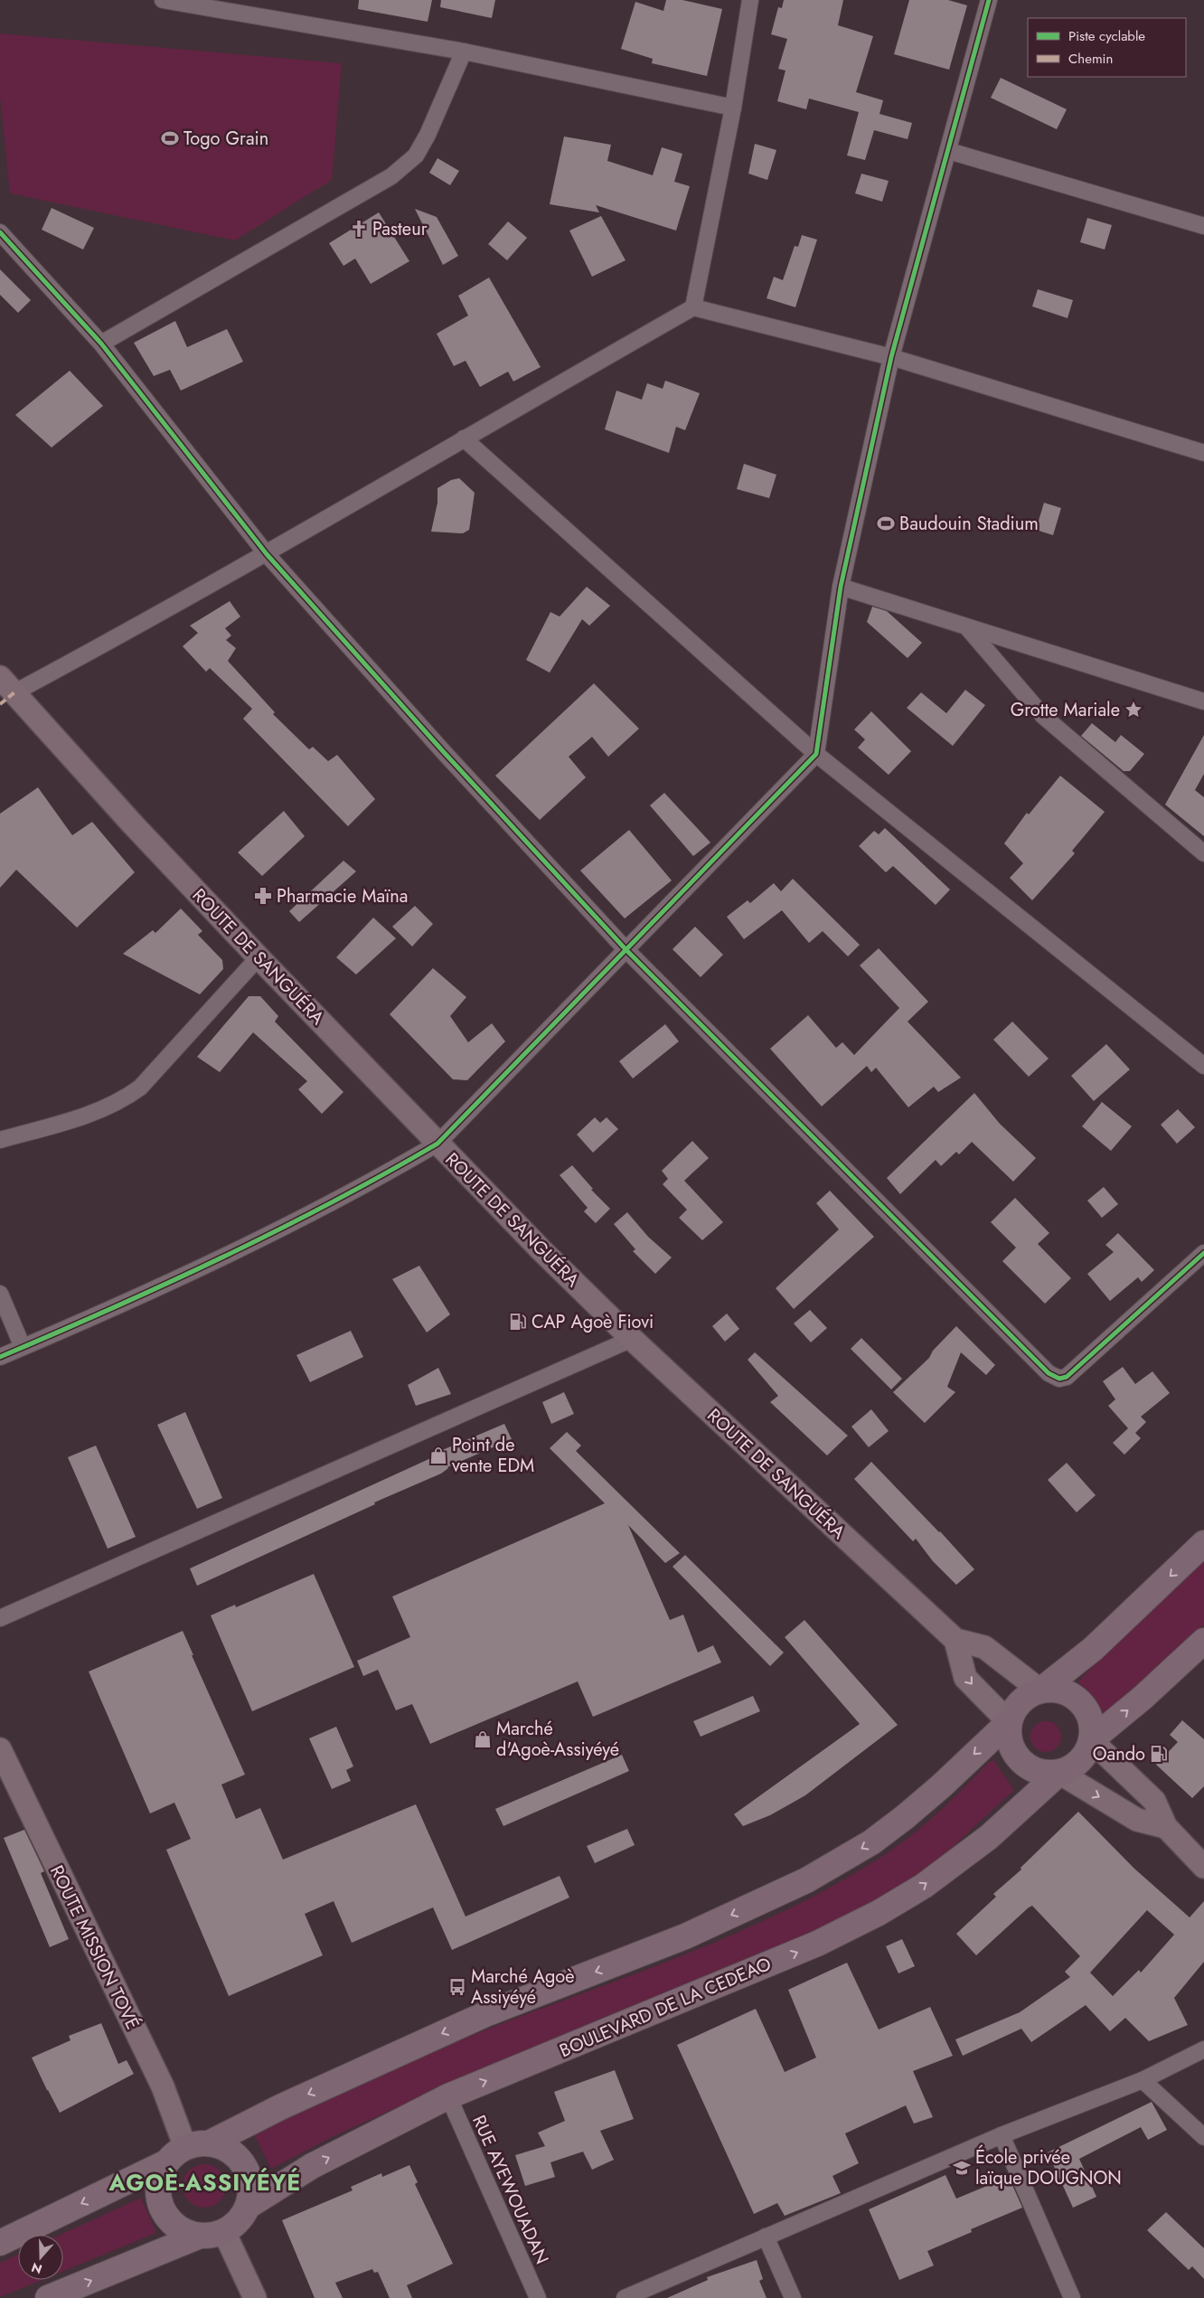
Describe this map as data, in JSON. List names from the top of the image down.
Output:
{
  "streets": {
    "main road": ["BOULEVARD DE LA CEDEAO"],
    "street": ["ROUTE DE SANGUÉRA", "ROUTE MISSION TOVÉ", "RUE AYEWOUADAN"]
  },
  "crossings": [
    ["ROUTE DE SANGUÉRA", "BOULEVARD DE LA CEDEAO"],
    ["ROUTE MISSION TOVÉ", "BOULEVARD DE LA CEDEAO"],
    ["BOULEVARD DE LA CEDEAO", "RUE AYEWOUADAN"]
  ],
  "districts": ["AGOÈ-ASSIYÉYÉ"],
  "places": {
    "sports": ["Togo Grain", "Baudouin Stadium"],
    "church": ["Pasteur"],
    "place": ["Grotte Mariale"],
    "pharmacy": ["Pharmacie Maïna"],
    "fuel station": ["CAP Agoè Fiovi", "Oando"],
    "shop": ["Point de vente EDM", "Marché d'Agoè-Assiyéyé"],
    "bus stop": ["Marché Agoè Assiyéyé"],
    "school or university": ["École privée laïque DOUGNON"]
  },
  "legend": ["Piste cyclable", "Chemin"],
  "north": "bottom"
}
